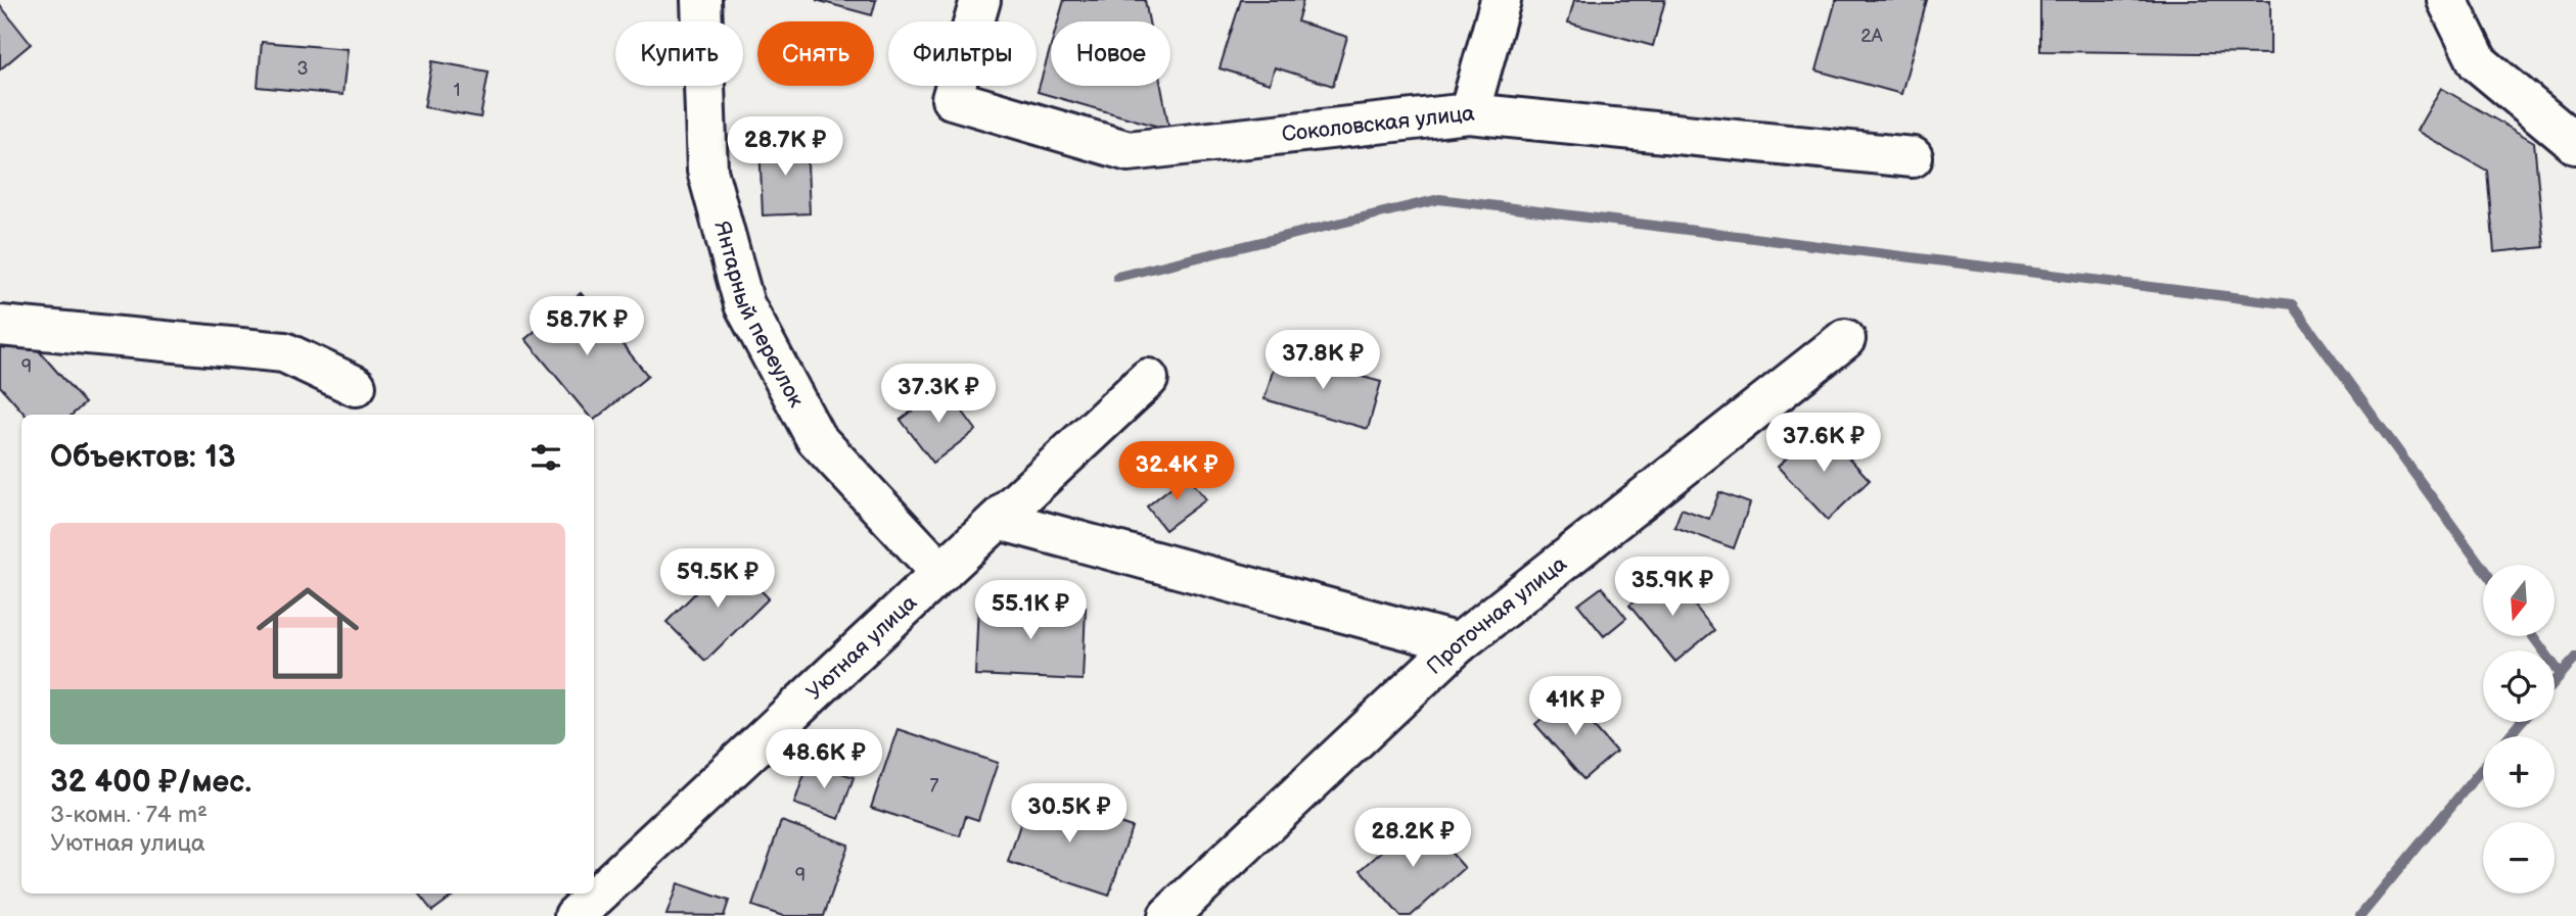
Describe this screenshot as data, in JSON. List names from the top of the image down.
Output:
{
  "streets": {
    "street": [
      "Соколовская улица",
      "Янтарный переулок",
      "Проточная улица",
      "Уютная улица"
    ]
  },
  "crossings": [
    ["Янтарный переулок", "Уютная улица"]
  ],
  "house_numbers": [
    "2А",
    "3",
    "1",
    "9",
    "7",
    "9"
  ],
  "north": "bottom",
  "page": {
    "chip": [
      "Купить",
      "Снять",
      "Фильтры",
      "Новое"
    ],
    "price": [
      "28.7K ₽",
      "58.7K ₽",
      "37.8K ₽",
      "37.3K ₽",
      "37.6K ₽",
      "32.4K ₽",
      "59.5K ₽",
      "35.9K ₽",
      "55.1K ₽",
      "41K ₽",
      "48.6K ₽",
      "30.5K ₽",
      "28.2K ₽"
    ],
    "heading": "Объектов: 13",
    "list": [
      {
        "name": "32 400 ₽/мес.",
        "note": "3-комн. · 74 m² · Уютная улица"
      }
    ],
    "map_buttons": ["+", "−"]
  }
}
